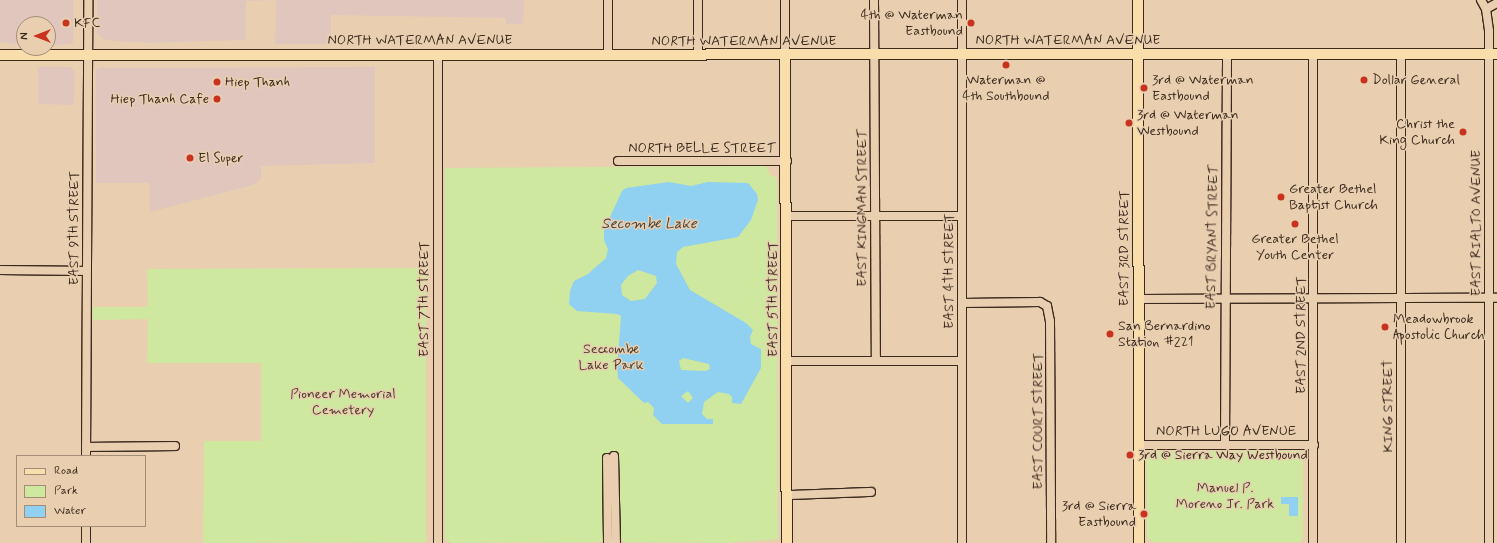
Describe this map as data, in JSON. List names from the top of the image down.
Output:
{
  "streets": {
    "main road": ["NORTH WATERMAN AVENUE", "EAST 3RD STREET", "EAST 5TH STREET"],
    "street": [
      "NORTH BELLE STREET",
      "EAST KINGMAN STREET",
      "EAST RIALTO AVENUE",
      "EAST 9TH STREET",
      "EAST BRYANT STREET",
      "EAST 4TH STREET",
      "EAST 7TH STREET",
      "EAST 2ND STREET",
      "KING STREET",
      "EAST COURT STREET",
      "NORTH LUGO AVENUE"
    ]
  },
  "crossings": [
    ["NORTH WATERMAN AVENUE", "EAST KINGMAN STREET"],
    ["NORTH WATERMAN AVENUE", "EAST RIALTO AVENUE"],
    ["NORTH WATERMAN AVENUE", "EAST 9TH STREET"],
    ["NORTH WATERMAN AVENUE", "EAST BRYANT STREET"],
    ["NORTH WATERMAN AVENUE", "EAST 3RD STREET"],
    ["NORTH WATERMAN AVENUE", "EAST 4TH STREET"],
    ["NORTH WATERMAN AVENUE", "EAST 7TH STREET"],
    ["NORTH WATERMAN AVENUE", "EAST 5TH STREET"],
    ["NORTH WATERMAN AVENUE", "EAST 2ND STREET"],
    ["NORTH WATERMAN AVENUE", "KING STREET"],
    ["NORTH BELLE STREET", "EAST 5TH STREET"],
    ["EAST BRYANT STREET", "NORTH LUGO AVENUE"],
    ["EAST 3RD STREET", "NORTH LUGO AVENUE"],
    ["EAST 4TH STREET", "EAST COURT STREET"],
    ["EAST 2ND STREET", "NORTH LUGO AVENUE"]
  ],
  "water": ["Secombe Lake"],
  "parks": ["Seccombe Lake Park", "Pioneer Memorial Cemetery", "Manuel P. Moreno Jr. Park"],
  "places": [
    "KFC",
    "4th @ Waterman Eastbound",
    "Waterman @ 4th Southbound",
    "Dollar General",
    "Hiep Thanh",
    "3rd @ Waterman Eastbound",
    "Hiep Thanh Cafe",
    "3rd @ Waterman Westbound",
    "Christ the King Church",
    "El Super",
    "Greater Bethel Baptist Church",
    "Greater Bethel Youth Center",
    "Meadowbrook Apostolic Church",
    "San Bernardino Station #221",
    "3rd @ Sierra Way Westbound",
    "3rd @ Sierra Eastbound"
  ],
  "legend": ["Road", "Park", "Water"],
  "north": "left"
}
